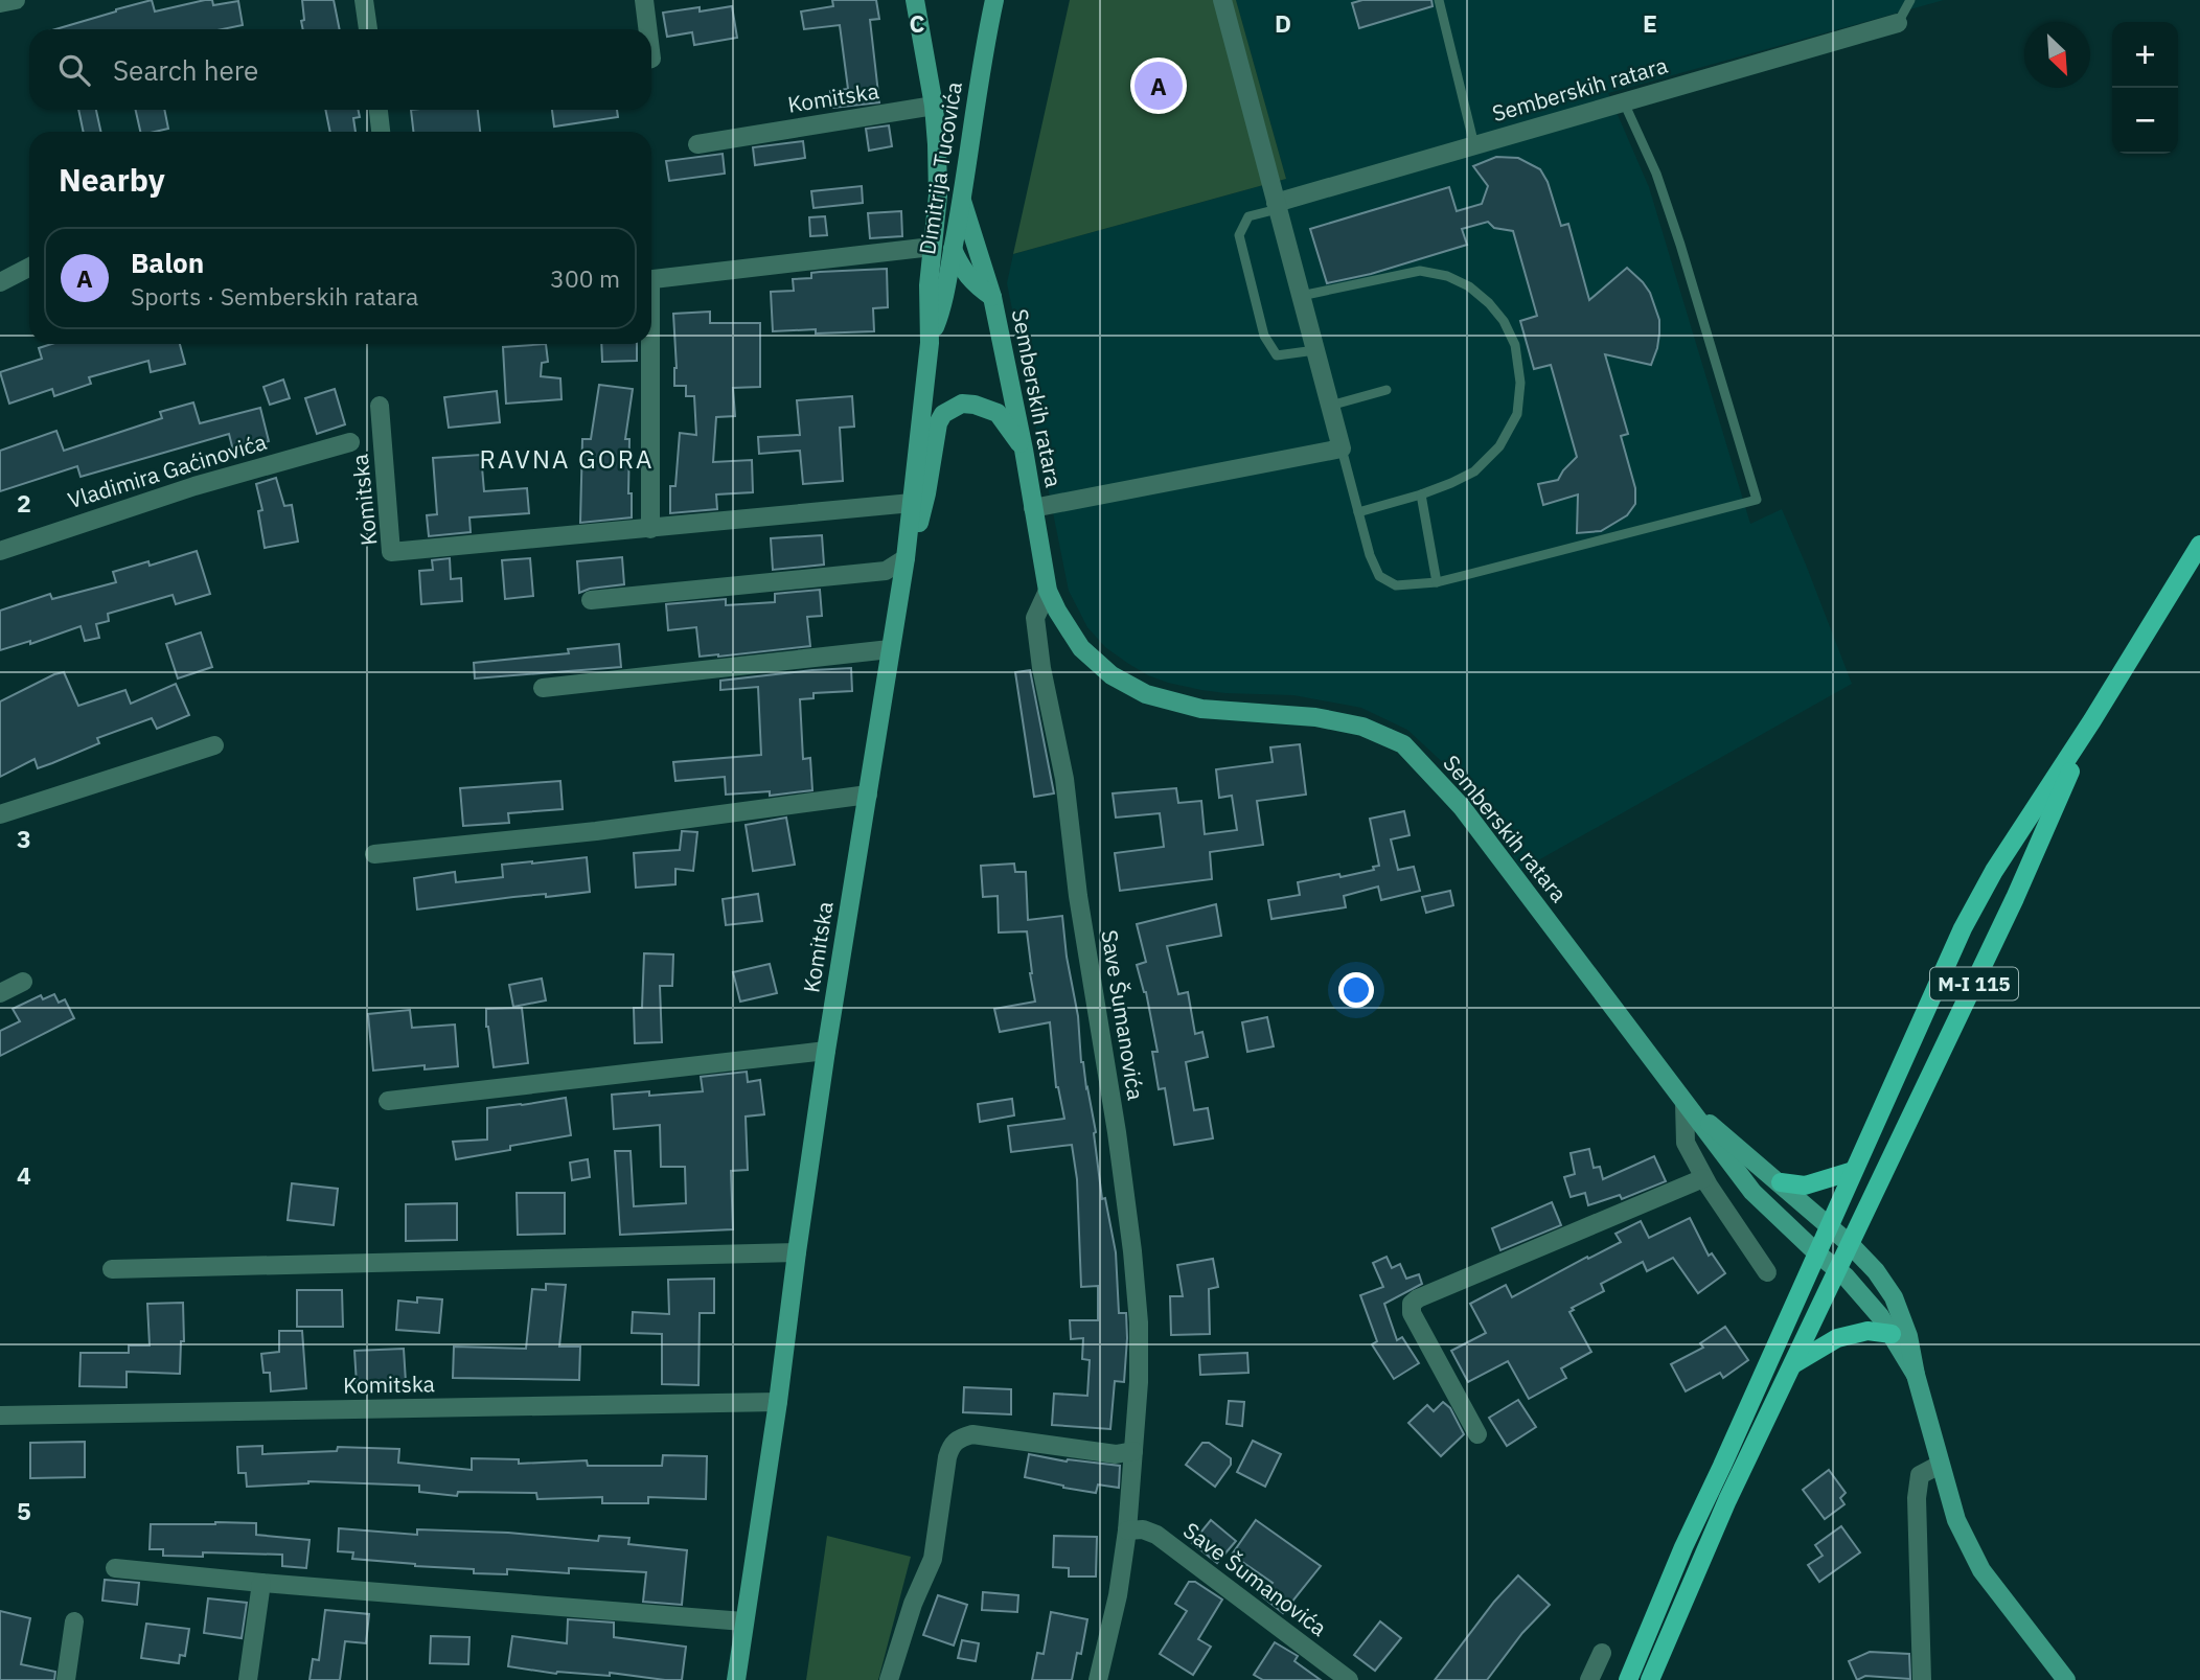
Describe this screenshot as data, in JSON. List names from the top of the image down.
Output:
{
  "streets": {
    "main road": [
      "Semberskih ratara",
      "Komitska",
      "Dimitrija Tucovića",
      "M-I 115"
    ],
    "street": ["Vladimira Gaćinovića", "Save Šumanovića"]
  },
  "crossings": [
    ["Semberskih ratara", "Komitska"],
    ["Semberskih ratara", "Dimitrija Tucovića"],
    ["Semberskih ratara", "Save Šumanovića"],
    ["Komitska", "Dimitrija Tucovića"]
  ],
  "districts": ["RAVNA GORA"],
  "north": "bottom right",
  "page": {
    "map_buttons": ["+", "−"],
    "search": "Search here",
    "pins": "A",
    "heading": "Nearby",
    "list": [
      {
        "mark": "A",
        "name": "Balon",
        "note": "Sports · Semberskih ratara",
        "value": "300 m"
      }
    ]
  },
  "grid": {
    "columns": ["C", "D", "E"],
    "rows": [
      "2",
      "3",
      "4",
      "5"
    ]
  }
}
